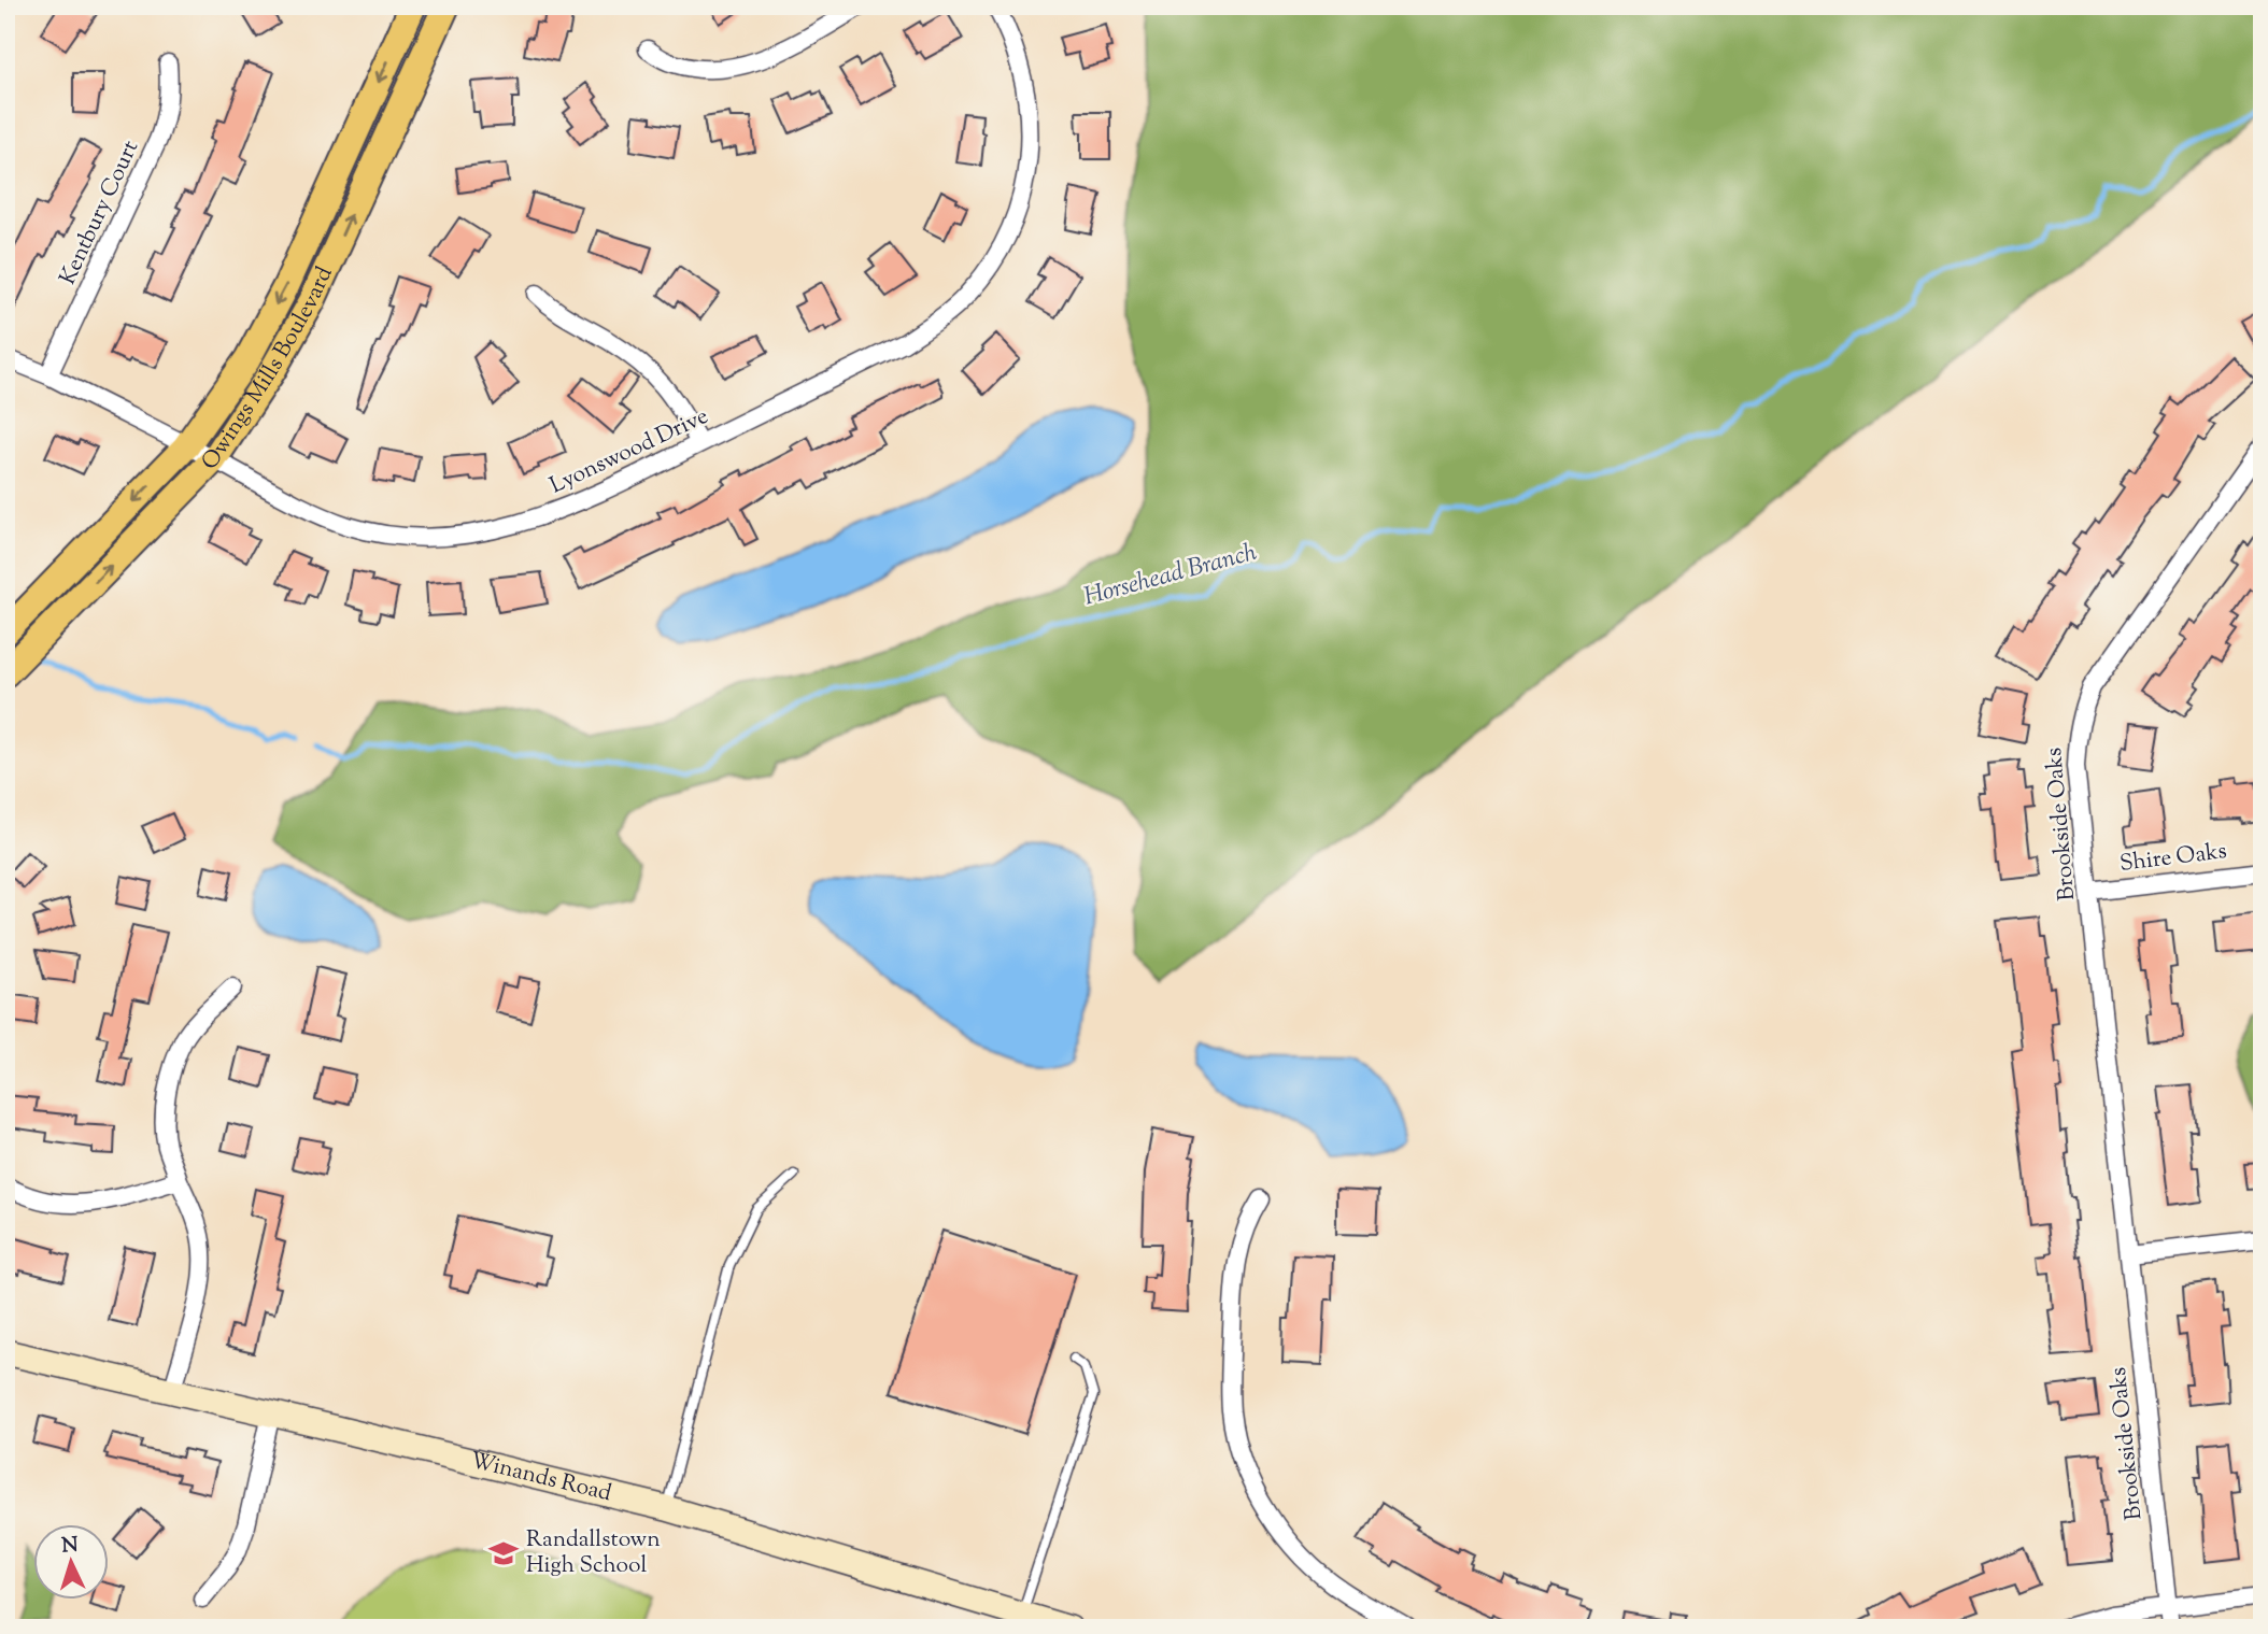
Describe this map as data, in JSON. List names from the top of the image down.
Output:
{
  "streets": {
    "main road": ["Owings Mills Boulevard"],
    "street": [
      "Kentbury Court",
      "Lyonswood Drive",
      "Brookside Oaks",
      "Shire Oaks",
      "Winands Road"
    ]
  },
  "crossings": [
    ["Kentbury Court", "Lyonswood Drive"],
    ["Owings Mills Boulevard", "Lyonswood Drive"],
    ["Brookside Oaks", "Shire Oaks"]
  ],
  "water": ["Horsehead Branch"],
  "places": {
    "school or university": ["Randallstown High School"]
  },
  "north": "top"
}
